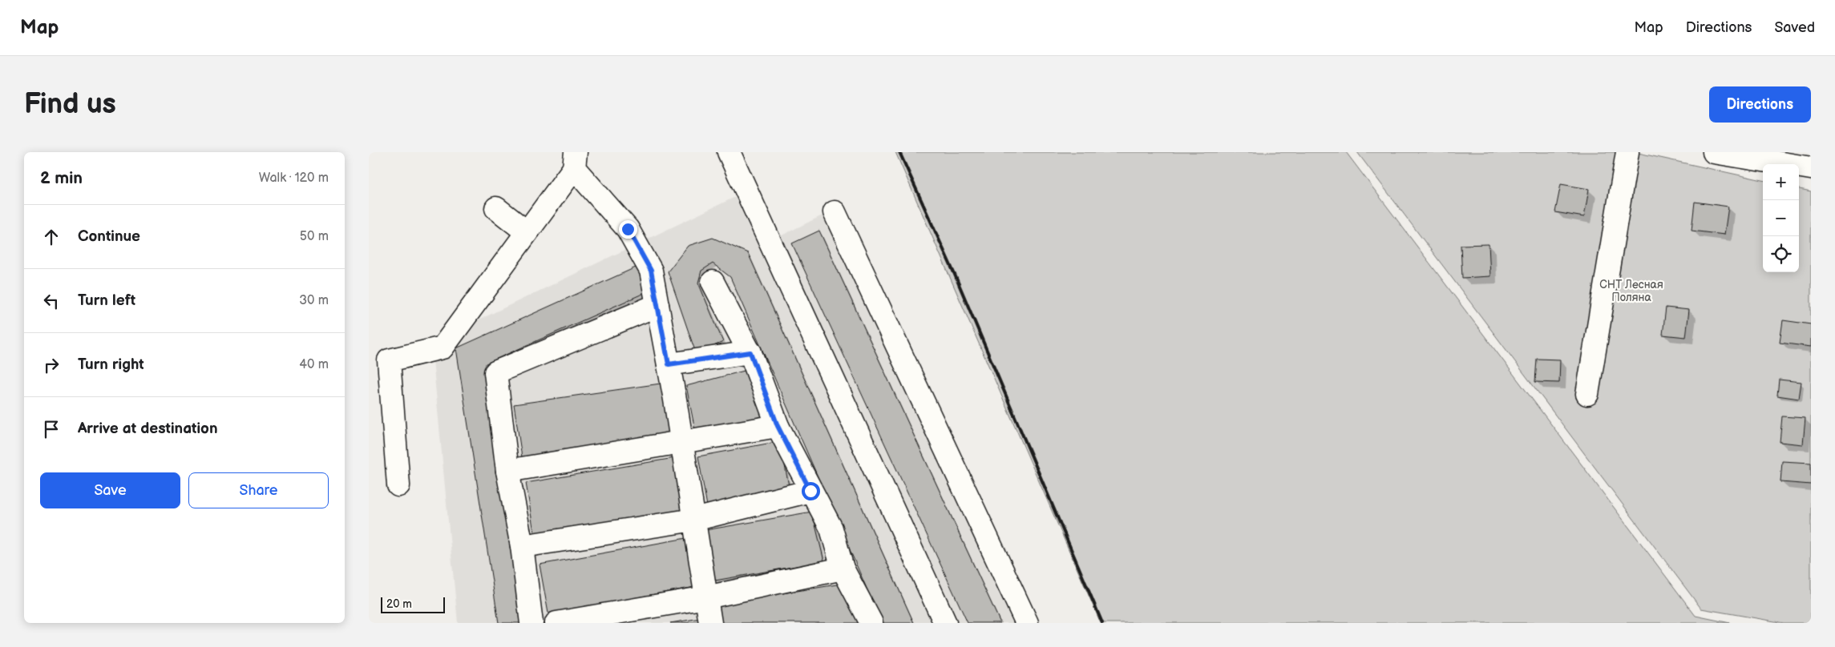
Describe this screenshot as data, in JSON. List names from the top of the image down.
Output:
{
  "parks": ["СНТ Лесная Поляна"],
  "scale_bar": "20 m",
  "page": {
    "header": "Map",
    "nav": ["Map", "Directions", "Saved"],
    "buttons": [
      "Directions",
      ["Save", "Share"]
    ],
    "title": "Find us",
    "heading": ["2 min", "Walk · 120 m"],
    "map_buttons": ["+", "−"],
    "list": [
      ["Continue", "50 m"],
      ["Turn left", "30 m"],
      ["Turn right", "40 m"],
      "Arrive at destination"
    ],
    "scale": "20 m"
  }
}
